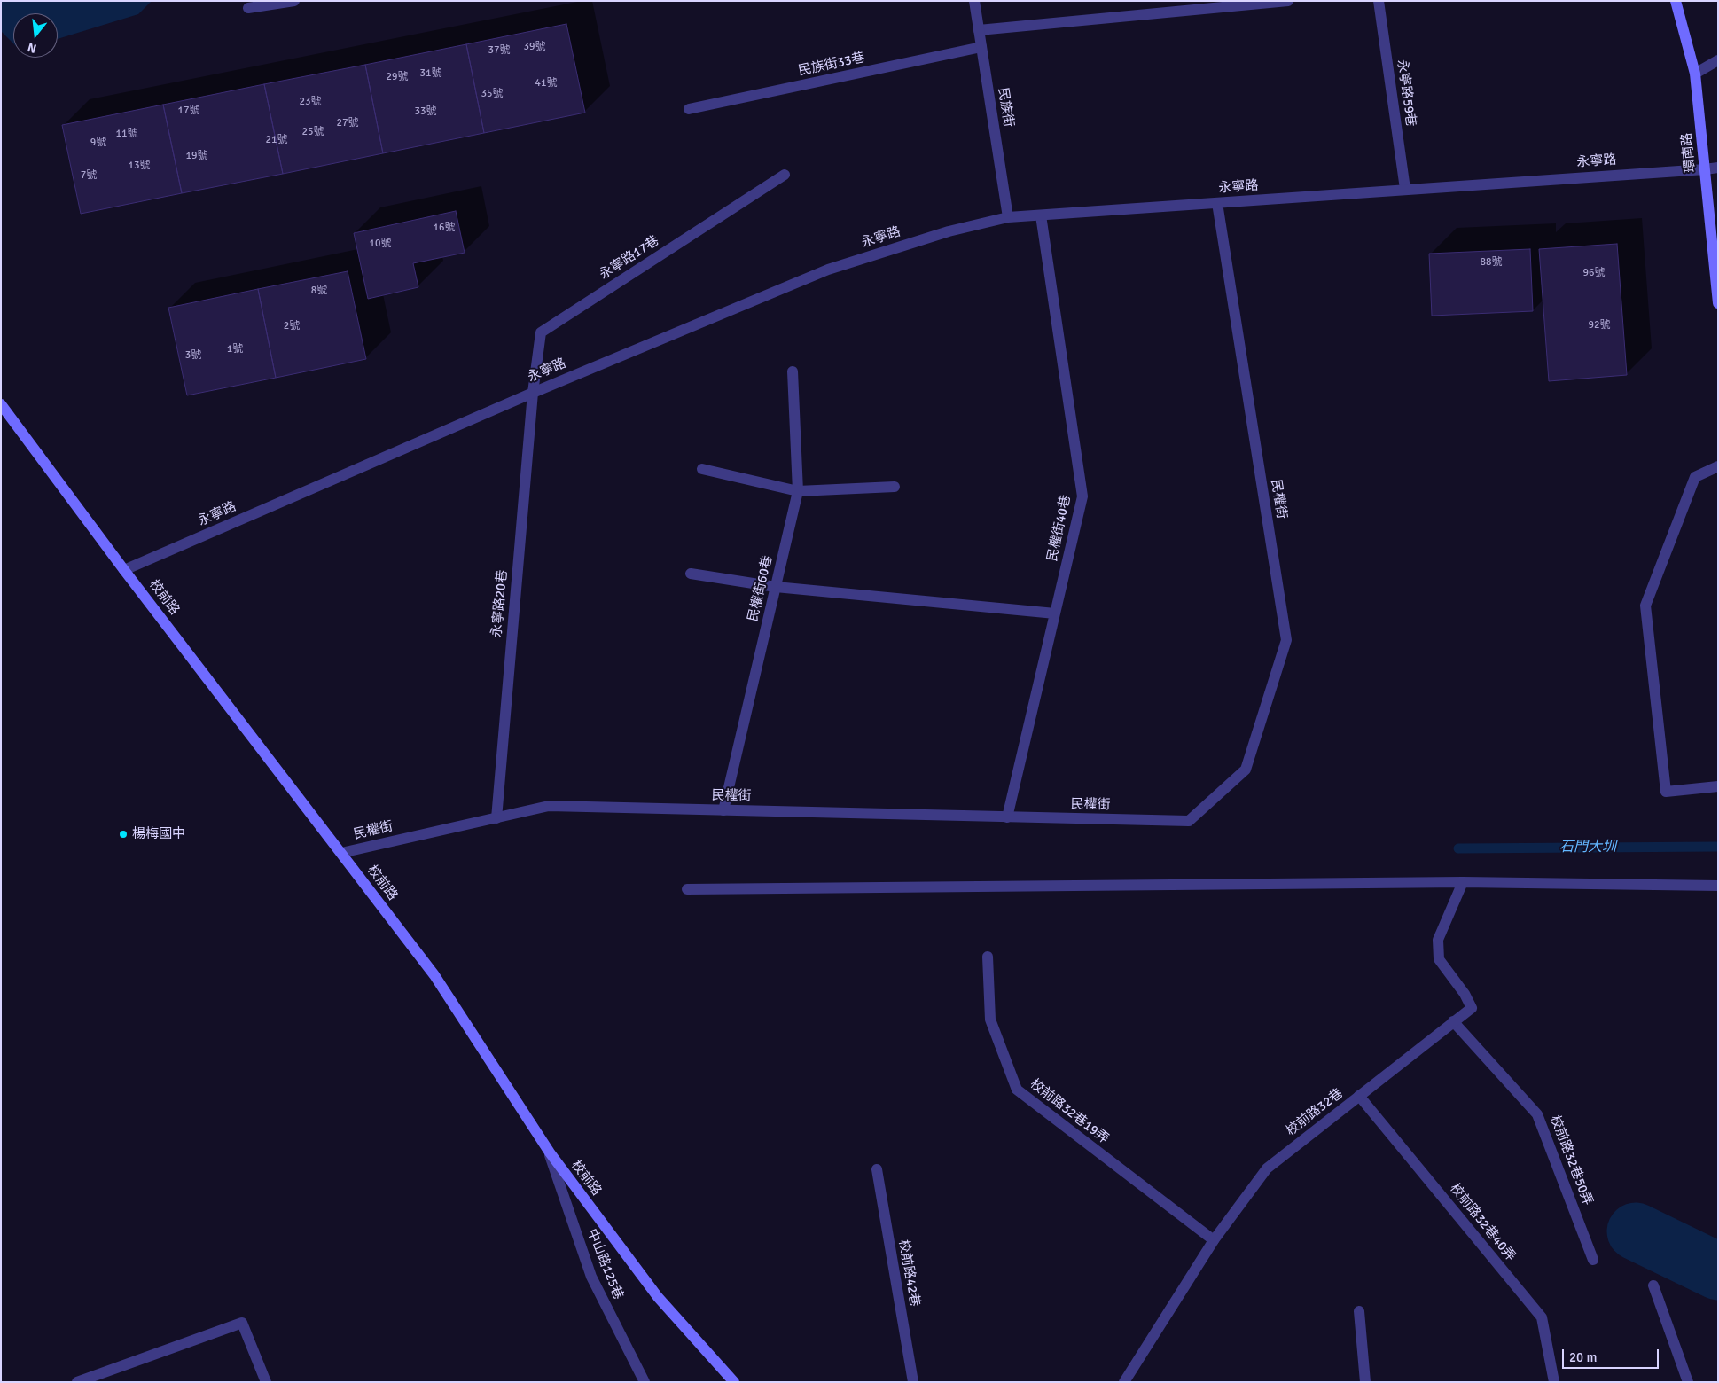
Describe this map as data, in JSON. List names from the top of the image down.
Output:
{
  "streets": {
    "street": [
      "民族街33巷",
      "永寧路59巷",
      "民族街",
      "環南路",
      "永寧路",
      "永寧路17巷",
      "民權街",
      "民權街40巷",
      "民權街60巷",
      "校前路",
      "永寧路20巷",
      "校前路32巷19弄",
      "校前路32巷",
      "校前路32巷50弄",
      "校前路32巷40弄",
      "中山路125巷",
      "校前路42巷"
    ]
  },
  "crossings": [
    ["民族街33巷", "民族街"],
    ["永寧路59巷", "永寧路"],
    ["民族街", "永寧路"],
    ["環南路", "永寧路"],
    ["永寧路", "永寧路17巷"],
    ["永寧路", "民權街"],
    ["永寧路", "民權街40巷"],
    ["永寧路", "校前路"],
    ["永寧路", "永寧路20巷"],
    ["永寧路17巷", "永寧路20巷"],
    ["民權街", "民權街40巷"],
    ["民權街", "民權街60巷"],
    ["民權街", "校前路"],
    ["民權街", "永寧路20巷"],
    ["校前路", "中山路125巷"],
    ["校前路32巷19弄", "校前路32巷"],
    ["校前路32巷", "校前路32巷50弄"],
    ["校前路32巷", "校前路32巷40弄"]
  ],
  "water": ["石門大圳"],
  "places": ["楊梅國中"],
  "house_numbers": [
    "39號",
    "37號",
    "31號",
    "29號",
    "41號",
    "35號",
    "23號",
    "17號",
    "33號",
    "27號",
    "25號",
    "11號",
    "21號",
    "9號",
    "19號",
    "13號",
    "7號",
    "16號",
    "10號",
    "88號",
    "96號",
    "8號",
    "92號",
    "2號",
    "1號",
    "3號"
  ],
  "scale_bar": "20 m",
  "north": "bottom"
}
